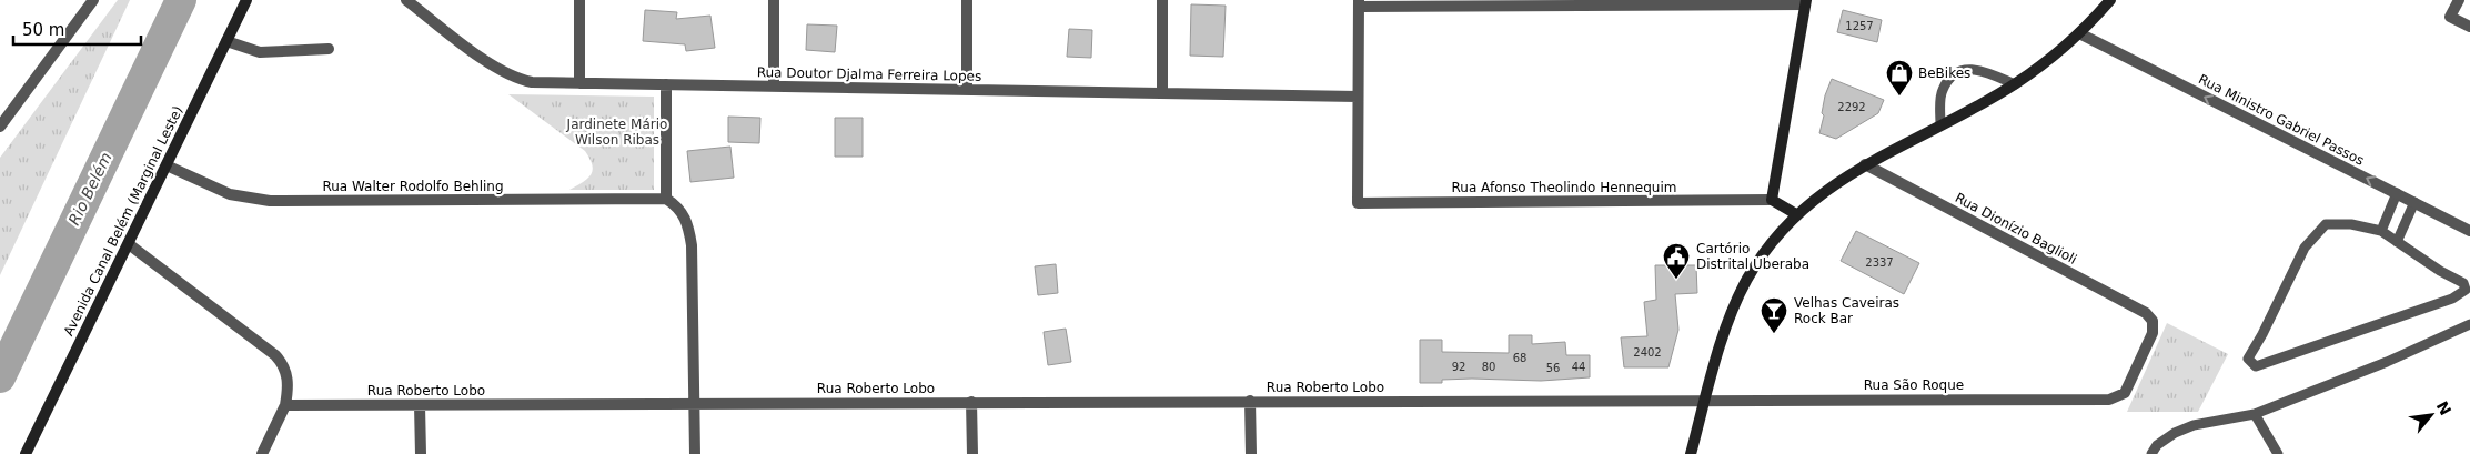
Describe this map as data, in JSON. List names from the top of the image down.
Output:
{
  "streets": {
    "street": [
      "Rua Doutor Djalma Ferreira Lopes",
      "Rua Ministro Gabriel Passos",
      "Rua Walter Rodolfo Behling",
      "Rua Afonso Theolindo Hennequim",
      "Avenida Canal Belém (Marginal Leste)",
      "Rua Dionízio Baglioli",
      "Rua São Roque",
      "Rua Roberto Lobo"
    ]
  },
  "crossings": [
    ["Rua Doutor Djalma Ferreira Lopes", "Rua Afonso Theolindo Hennequim"],
    ["Rua Walter Rodolfo Behling", "Avenida Canal Belém (Marginal Leste)"],
    ["Rua Dionízio Baglioli", "Rua São Roque"],
    ["Rua São Roque", "Rua Roberto Lobo"]
  ],
  "one_way": ["Rua Ministro Gabriel Passos"],
  "water": ["Rio Belém"],
  "parks": ["Jardinete Mário Wilson Ribas"],
  "places": {
    "shop": ["BeBikes"],
    "public building": ["Cartório Distrital Uberaba"],
    "bar": ["Velhas Caveiras Rock Bar"]
  },
  "house_numbers": [
    "1257",
    "2292",
    "2337",
    "2402",
    "68",
    "92",
    "80",
    "44",
    "56"
  ],
  "scale_bar": "50 m",
  "north": "top right"
}
